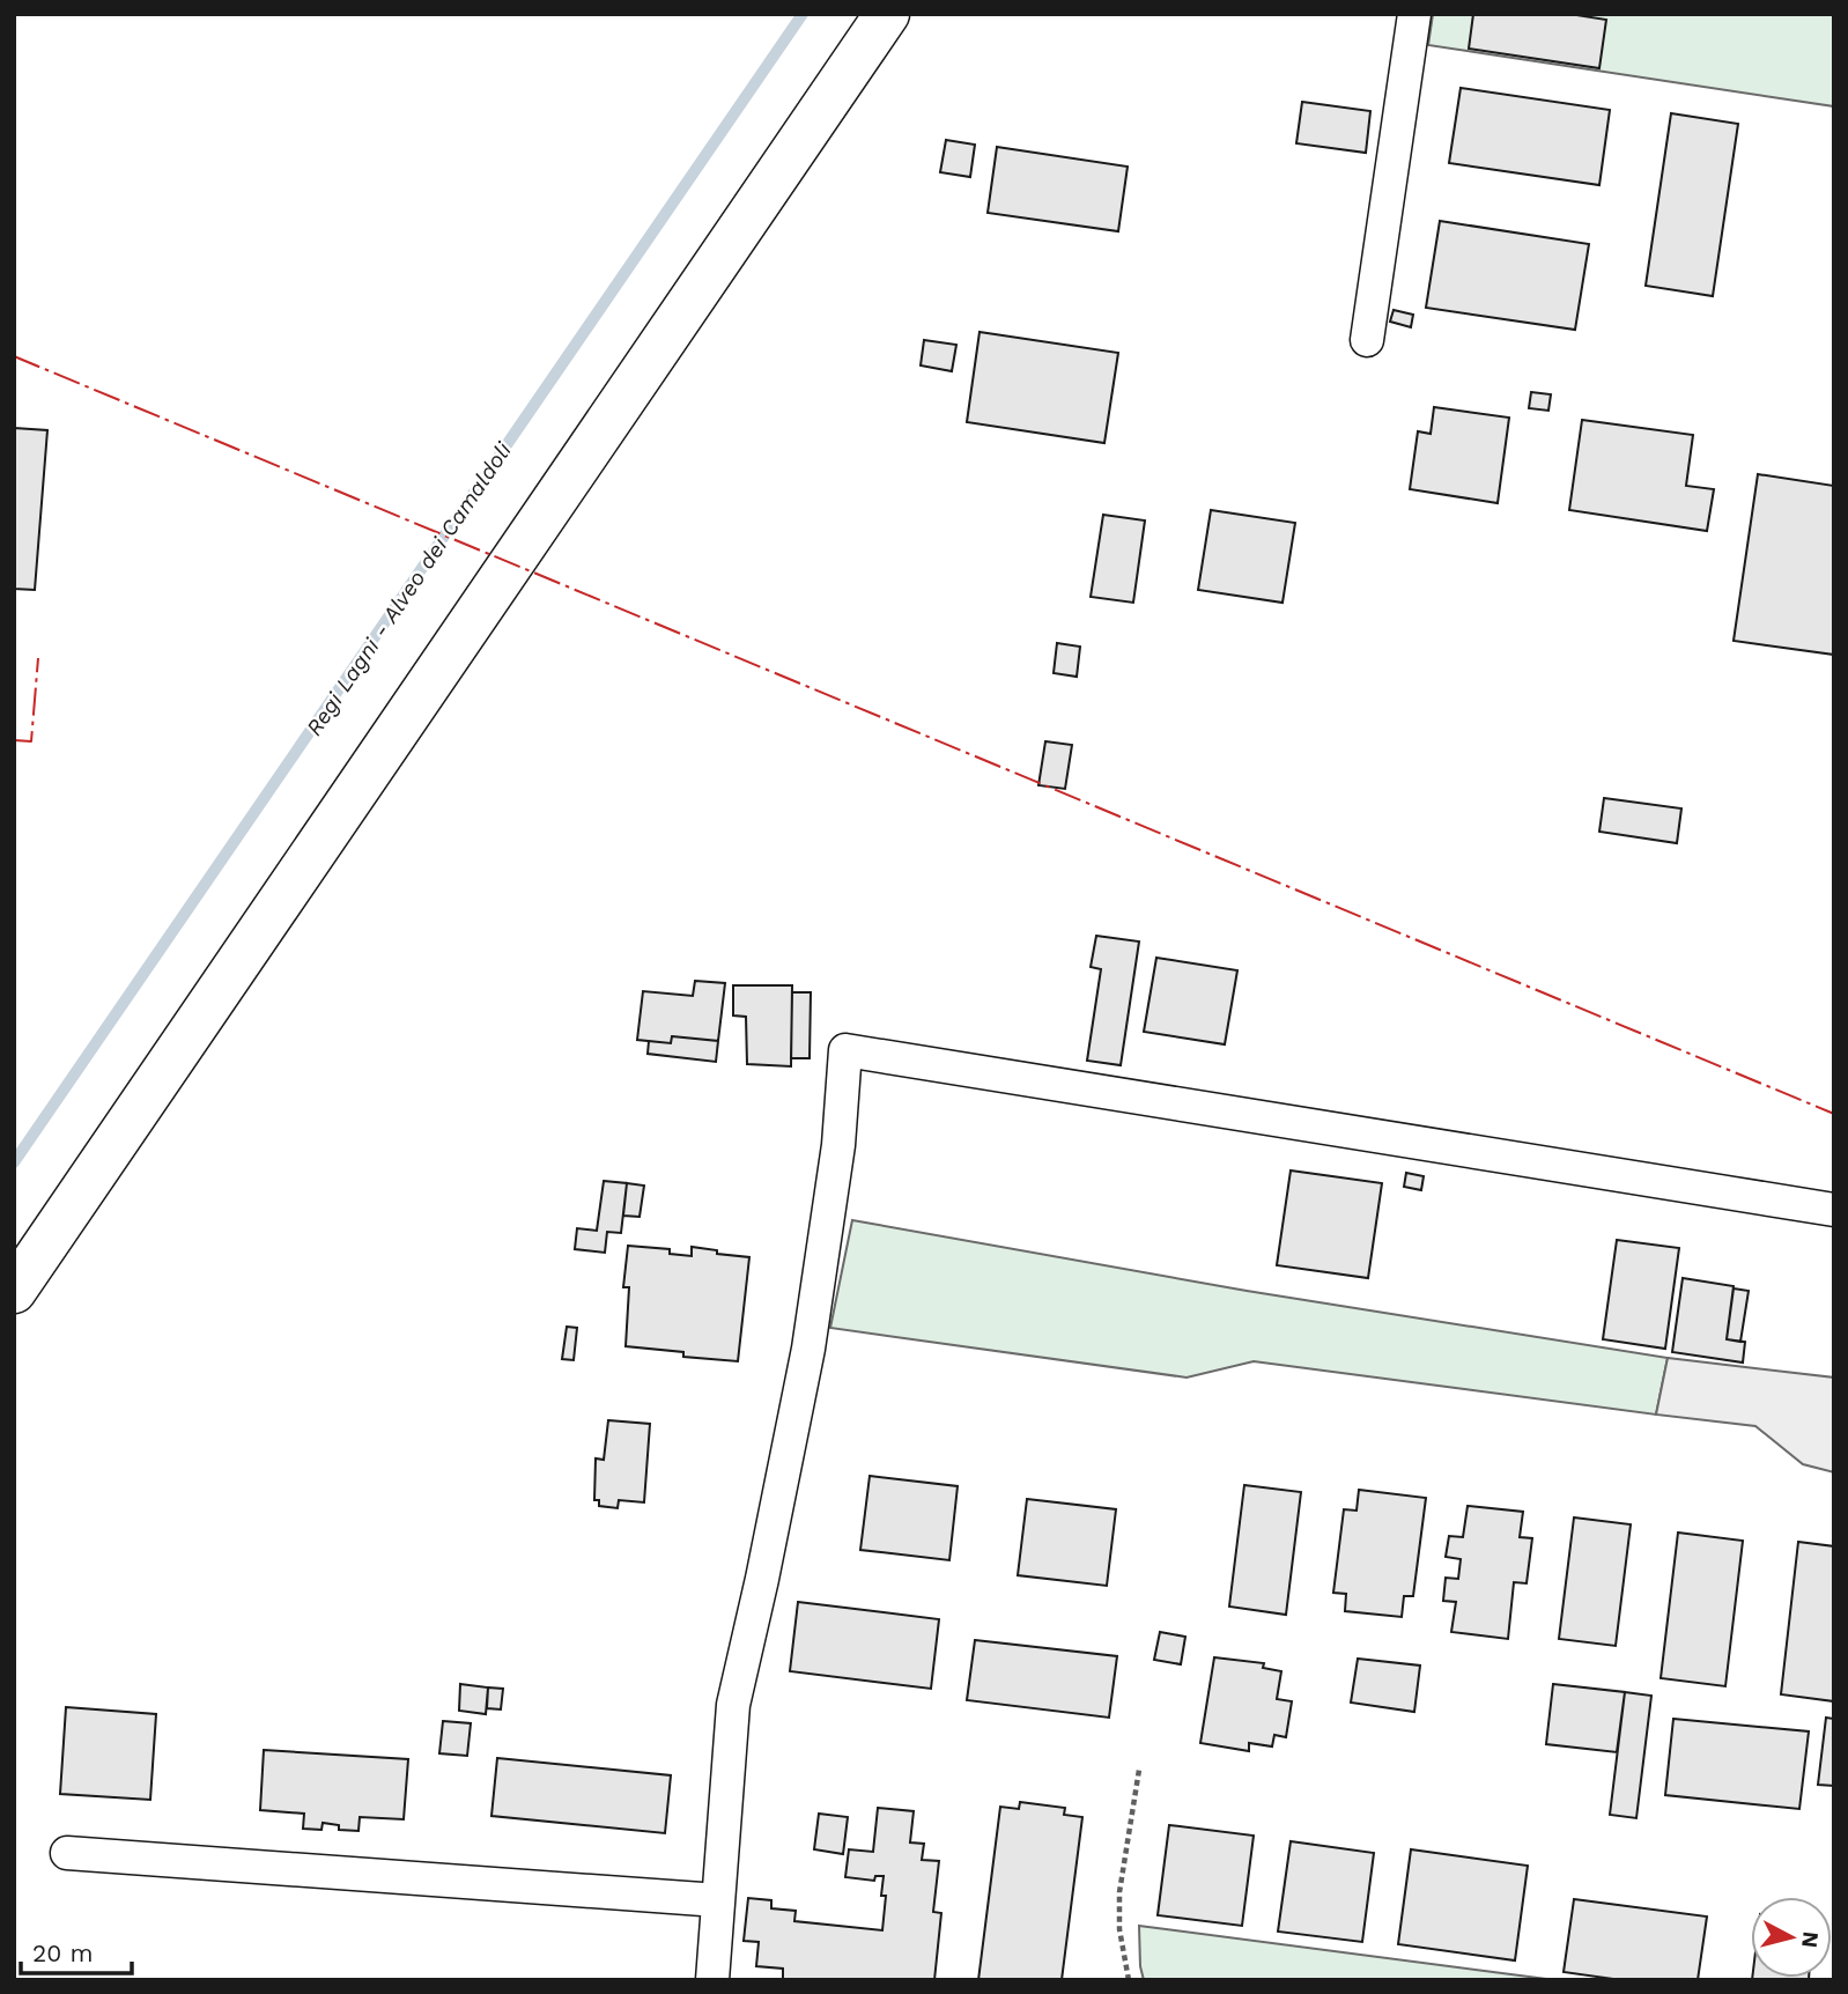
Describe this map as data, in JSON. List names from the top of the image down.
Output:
{
  "water": ["Regi Lagni - Alveo dei Camaldoli"],
  "scale_bar": "20 m",
  "north": "right"
}
